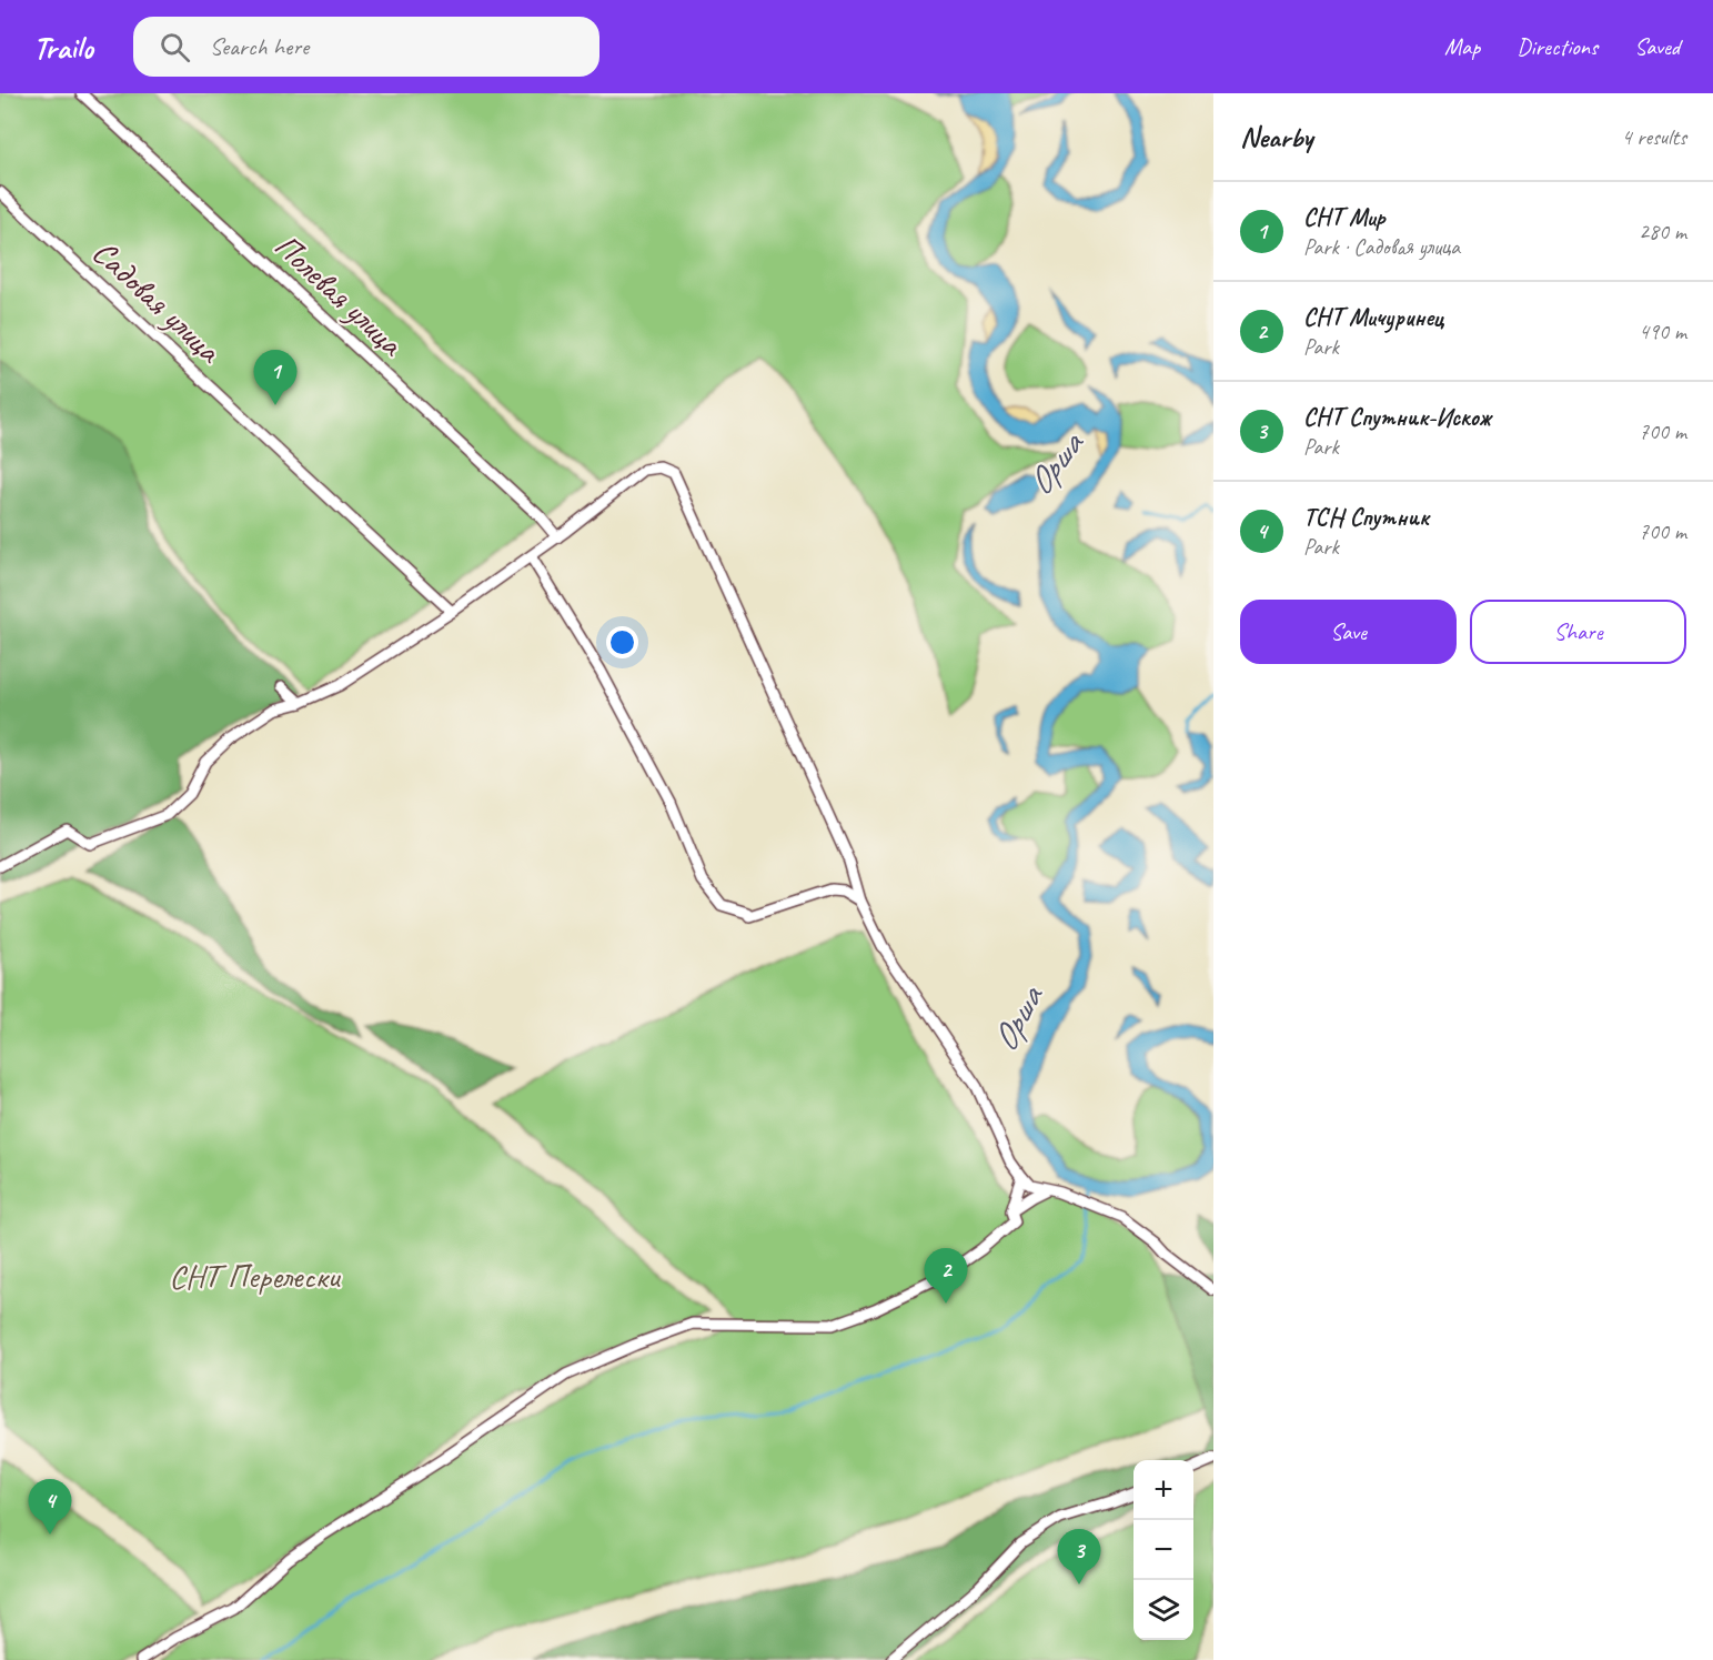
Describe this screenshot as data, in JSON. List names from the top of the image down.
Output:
{
  "streets": {
    "street": ["Полевая улица", "Садовая улица"]
  },
  "water": ["Орша"],
  "parks": ["СНТ Перелески"],
  "page": {
    "header": "Trailo",
    "search": "Search here",
    "nav": ["Map", "Directions", "Saved"],
    "heading": ["Nearby", "4 results"],
    "list": [
      {
        "mark": "1",
        "name": "СНТ Мир",
        "note": "Park · Садовая улица",
        "value": "280 m"
      },
      {
        "mark": "2",
        "name": "СНТ Мичуринец",
        "note": "Park",
        "value": "490 m"
      },
      {
        "mark": "3",
        "name": "СНТ Спутник-Искож",
        "note": "Park",
        "value": "700 m"
      },
      {
        "mark": "4",
        "name": "ТСН Спутник",
        "note": "Park",
        "value": "700 m"
      }
    ],
    "pins": [
      "1",
      "2",
      "4",
      "3"
    ],
    "buttons": ["Save", "Share"],
    "map_buttons": ["+", "−"]
  }
}
